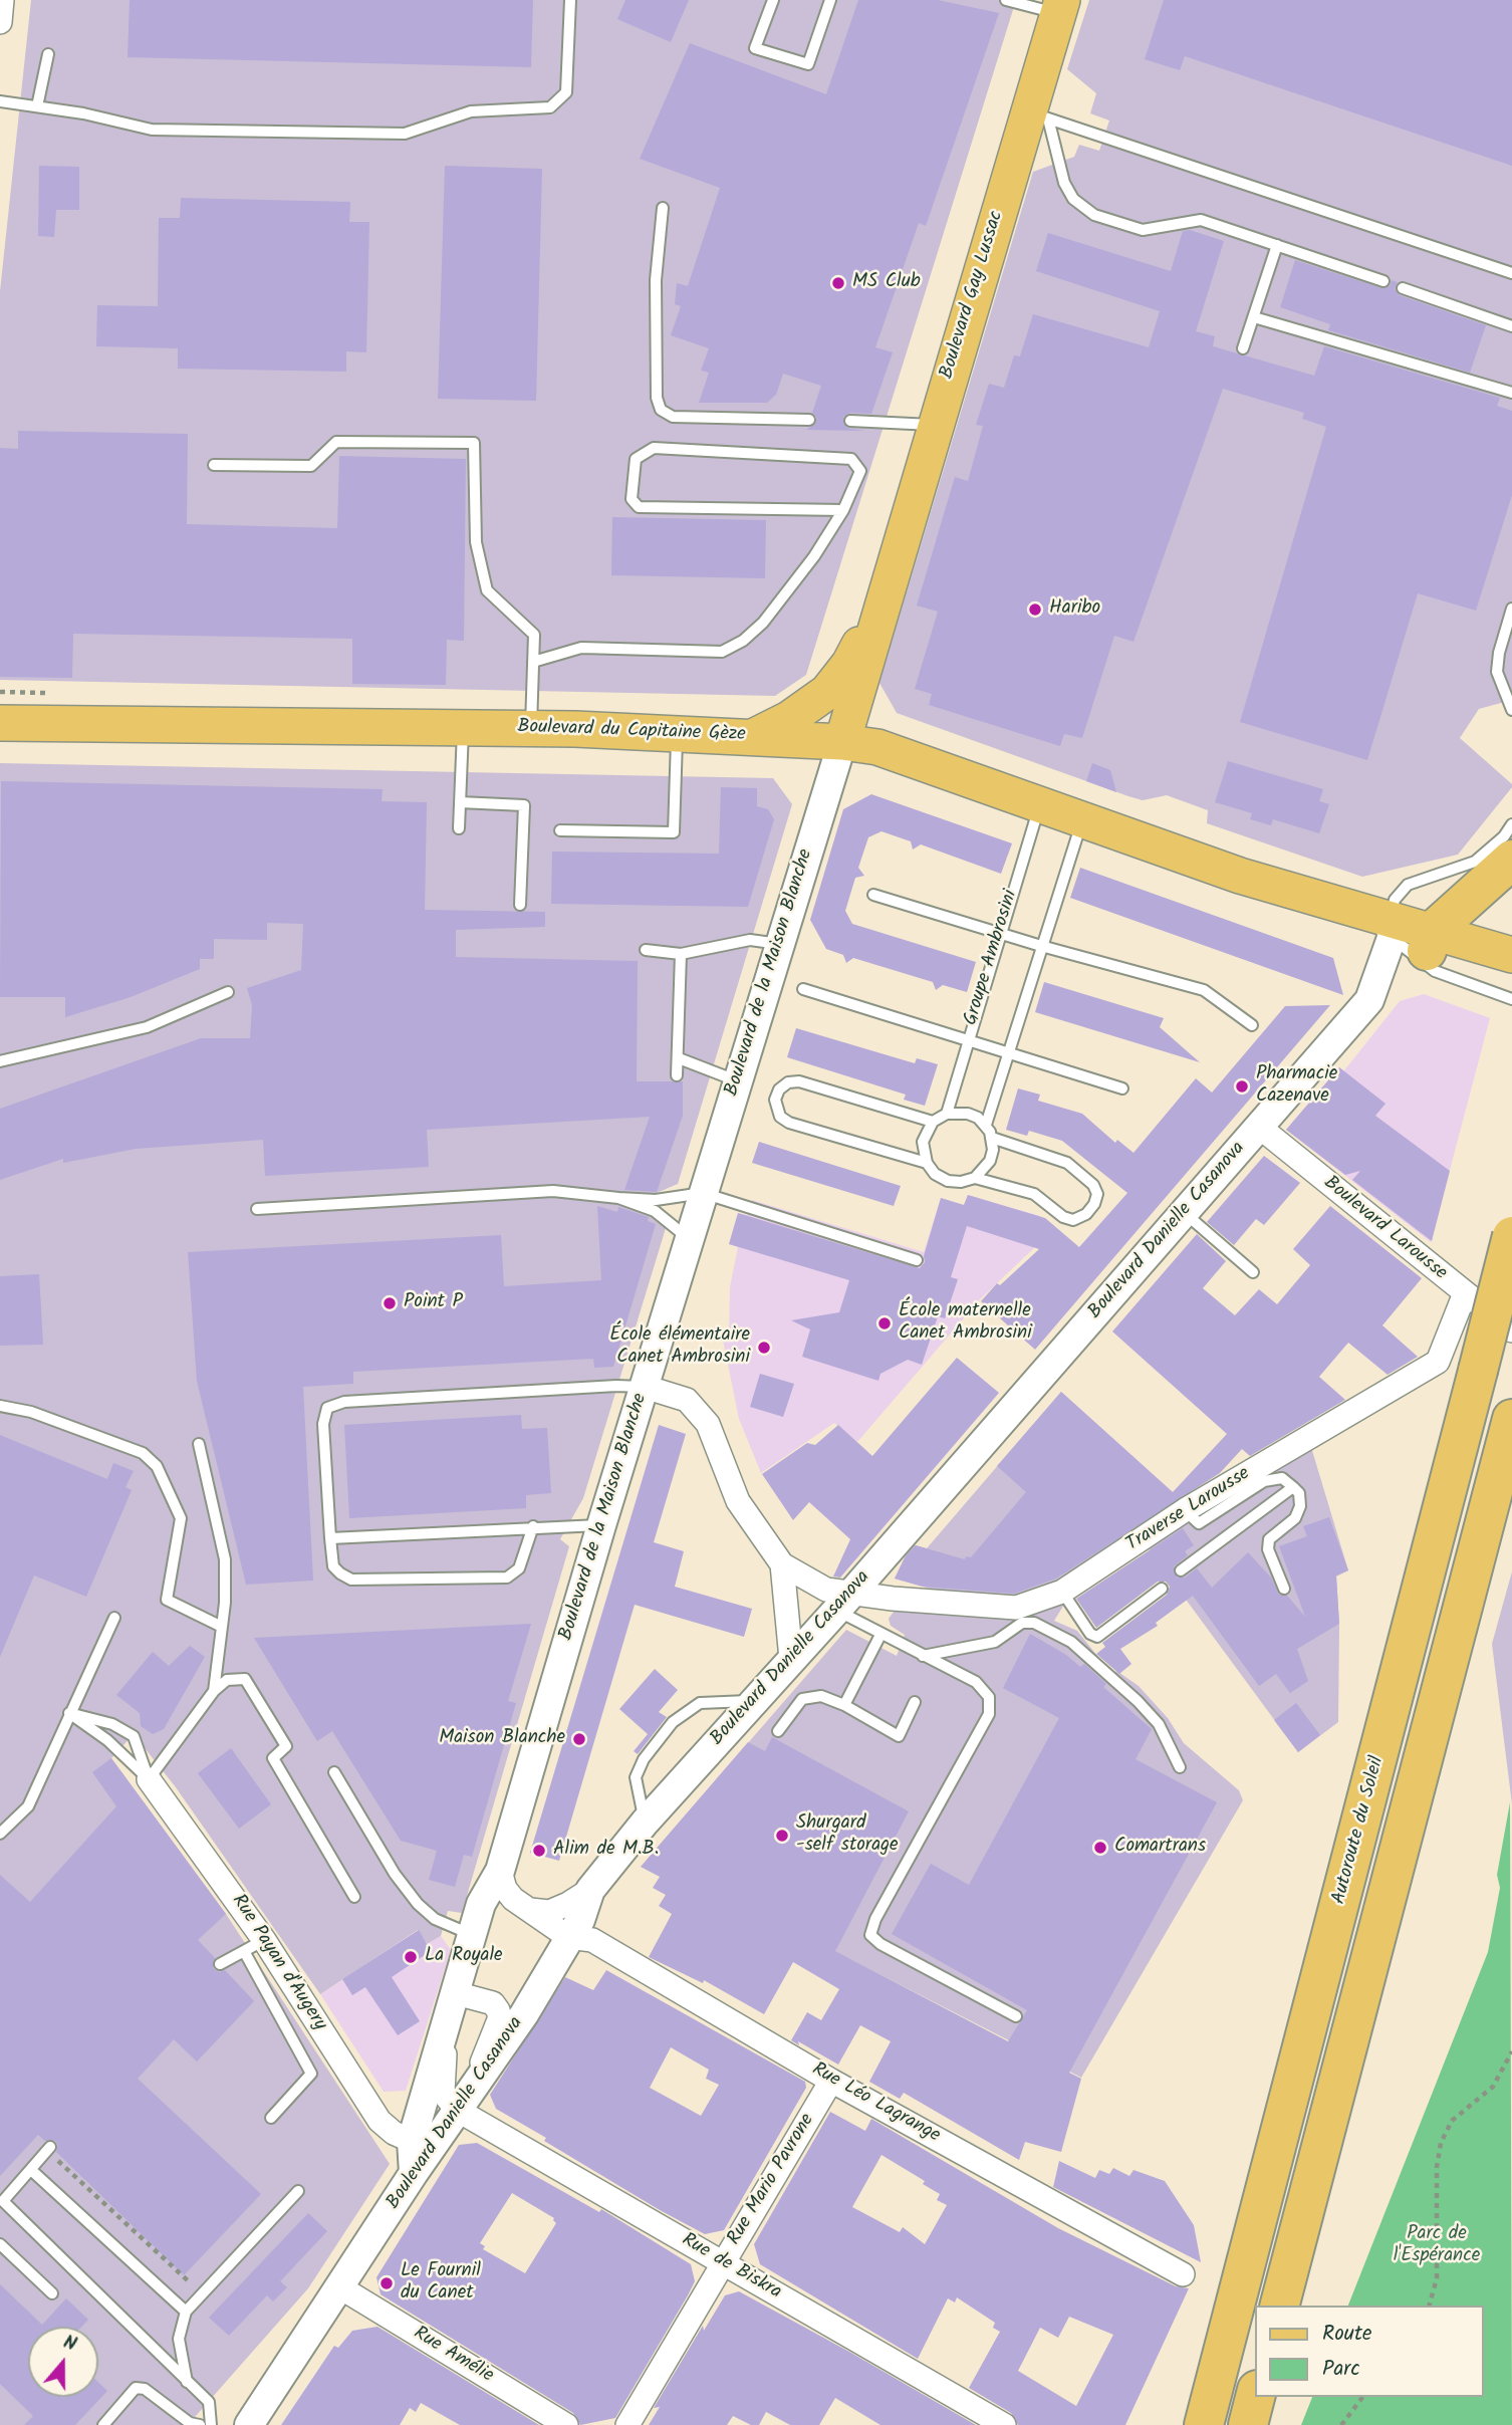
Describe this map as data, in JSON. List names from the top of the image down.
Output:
{
  "streets": {
    "highway": ["Autoroute du Soleil"],
    "main road": ["Boulevard Gay Lussac", "Boulevard du Capitaine Gèze"],
    "street": [
      "Boulevard de la Maison Blanche",
      "Boulevard Larousse",
      "Boulevard Danielle Casanova",
      "Traverse Larousse",
      "Rue Payan d'Augery",
      "Rue Léo Lagrange",
      "Rue Mario Pavrone",
      "Rue de Biskra",
      "Rue Amélie"
    ],
    "lane": ["Groupe Ambrosini"]
  },
  "crossings": [
    ["Boulevard Gay Lussac", "Boulevard du Capitaine Gèze"],
    ["Boulevard Gay Lussac", "Boulevard de la Maison Blanche"],
    ["Boulevard du Capitaine Gèze", "Groupe Ambrosini"],
    ["Boulevard du Capitaine Gèze", "Boulevard de la Maison Blanche"],
    ["Boulevard du Capitaine Gèze", "Boulevard Danielle Casanova"],
    ["Boulevard de la Maison Blanche", "Boulevard Danielle Casanova"],
    ["Boulevard de la Maison Blanche", "Rue Payan d'Augery"],
    ["Boulevard Larousse", "Boulevard Danielle Casanova"],
    ["Boulevard Larousse", "Traverse Larousse"],
    ["Boulevard Danielle Casanova", "Traverse Larousse"],
    ["Boulevard Danielle Casanova", "Rue Léo Lagrange"],
    ["Boulevard Danielle Casanova", "Rue de Biskra"],
    ["Boulevard Danielle Casanova", "Rue Amélie"],
    ["Rue Léo Lagrange", "Rue Mario Pavrone"],
    ["Rue Mario Pavrone", "Rue de Biskra"]
  ],
  "parks": ["Parc de l'Espérance"],
  "places": [
    "MS Club",
    "Haribo",
    "Pharmacie Cazenave",
    "Point P",
    "École maternelle Canet Ambrosini",
    "École élémentaire Canet Ambrosini",
    "Maison Blanche",
    "Shurgard -self storage",
    "Comartrans",
    "Alim de M.B.",
    "La Royale",
    "Le Fournil du Canet"
  ],
  "legend": ["Route", "Parc"],
  "north": "top"
}
